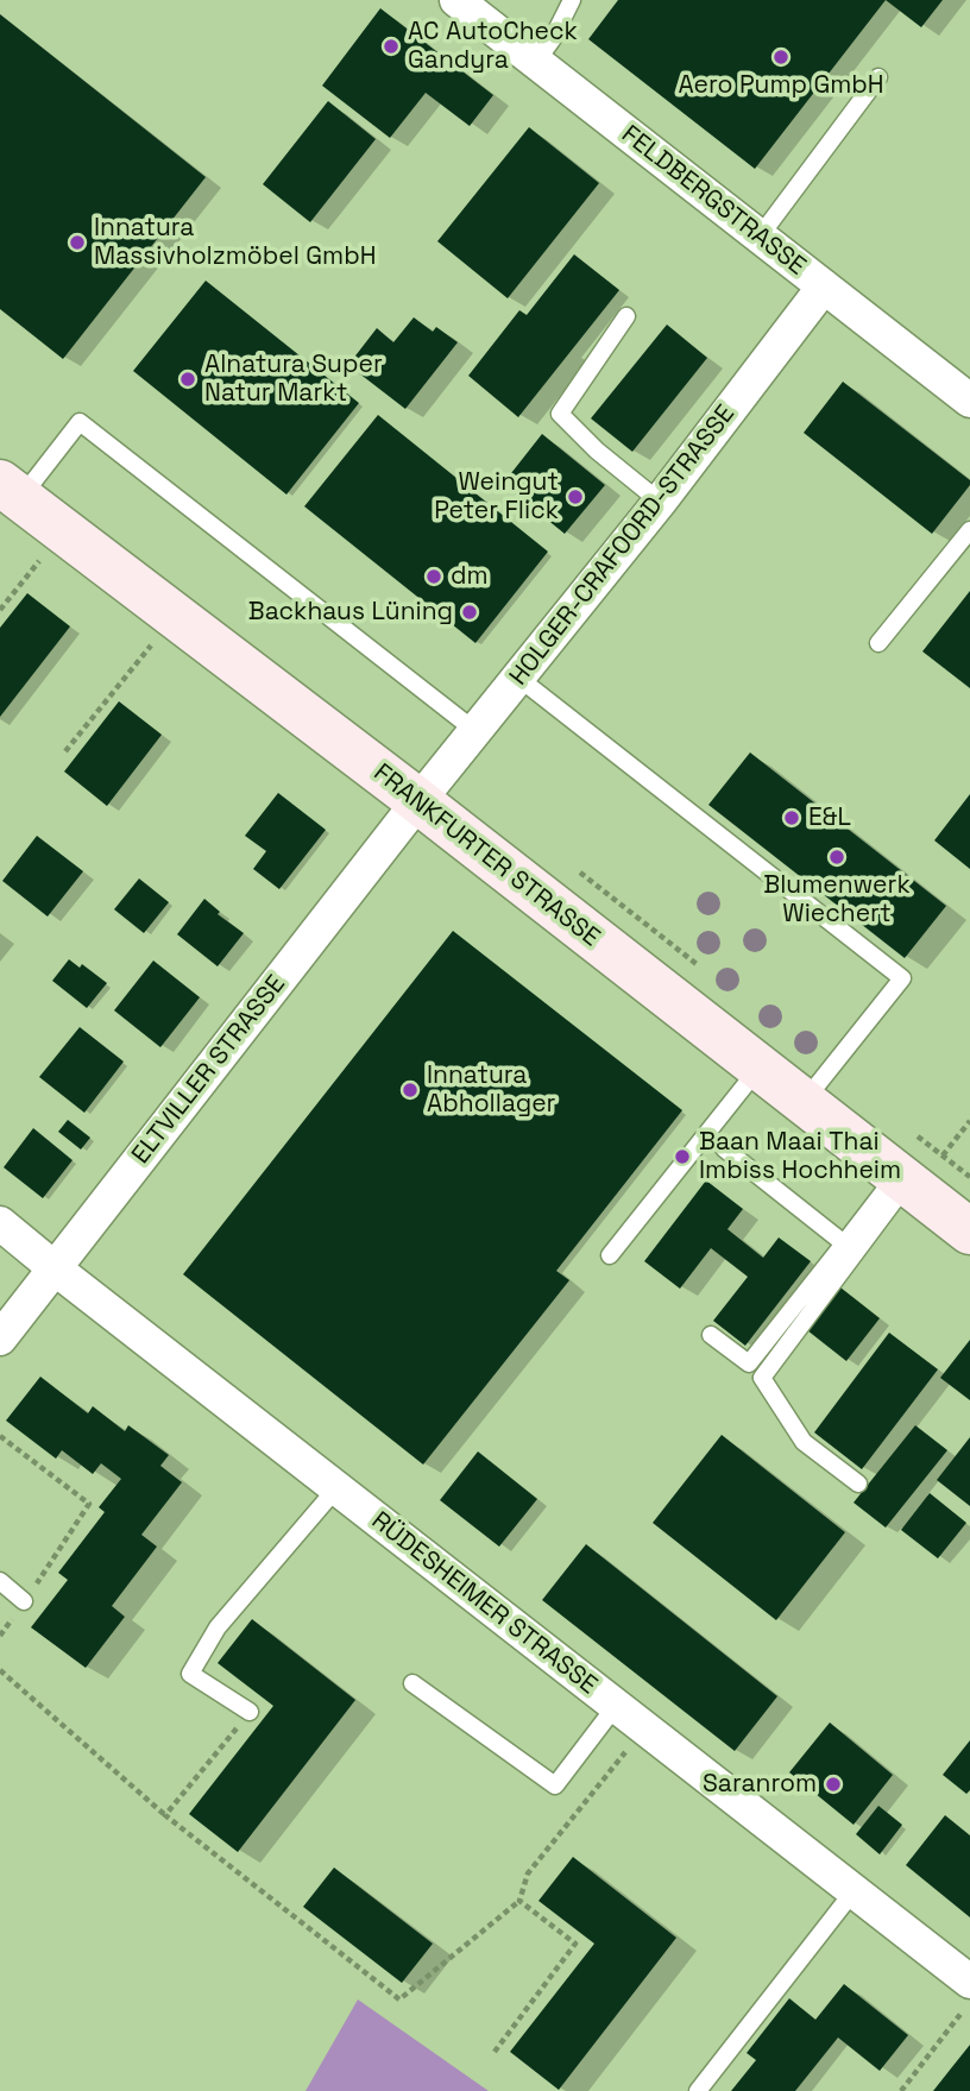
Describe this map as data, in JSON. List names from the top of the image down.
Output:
{
  "streets": {
    "street": [
      "FELDBERGSTRASSE",
      "HOLGER-CRAFOORD-STRASSE",
      "FRANKFURTER STRASSE",
      "ELTVILLER STRASSE",
      "RÜDESHEIMER STRASSE"
    ]
  },
  "crossings": [
    ["FELDBERGSTRASSE", "HOLGER-CRAFOORD-STRASSE"],
    ["HOLGER-CRAFOORD-STRASSE", "FRANKFURTER STRASSE"],
    ["HOLGER-CRAFOORD-STRASSE", "ELTVILLER STRASSE"],
    ["FRANKFURTER STRASSE", "ELTVILLER STRASSE"],
    ["ELTVILLER STRASSE", "RÜDESHEIMER STRASSE"]
  ],
  "places": [
    "AC AutoCheck Gandyra",
    "Aero Pump GmbH",
    "Innatura Massivholzmöbel GmbH",
    "Alnatura Super Natur Markt",
    "Weingut Peter Flick",
    "dm",
    "Backhaus Lüning",
    "E&L",
    "Blumenwerk Wiechert",
    "Innatura Abhollager",
    "Baan Maai Thai Imbiss Hochheim",
    "Saranrom"
  ]
}
